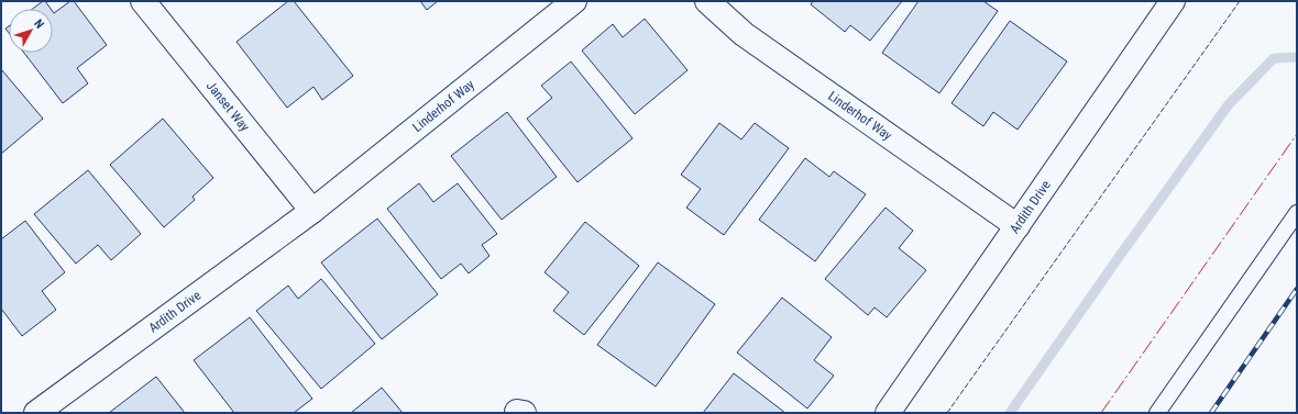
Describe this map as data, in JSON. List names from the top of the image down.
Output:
{
  "streets": {
    "street": ["Janset Way", "Linderhof Way", "Ardith Drive"]
  },
  "crossings": [
    ["Janset Way", "Linderhof Way"],
    ["Janset Way", "Ardith Drive"],
    ["Linderhof Way", "Ardith Drive"]
  ],
  "north": "top right"
}
